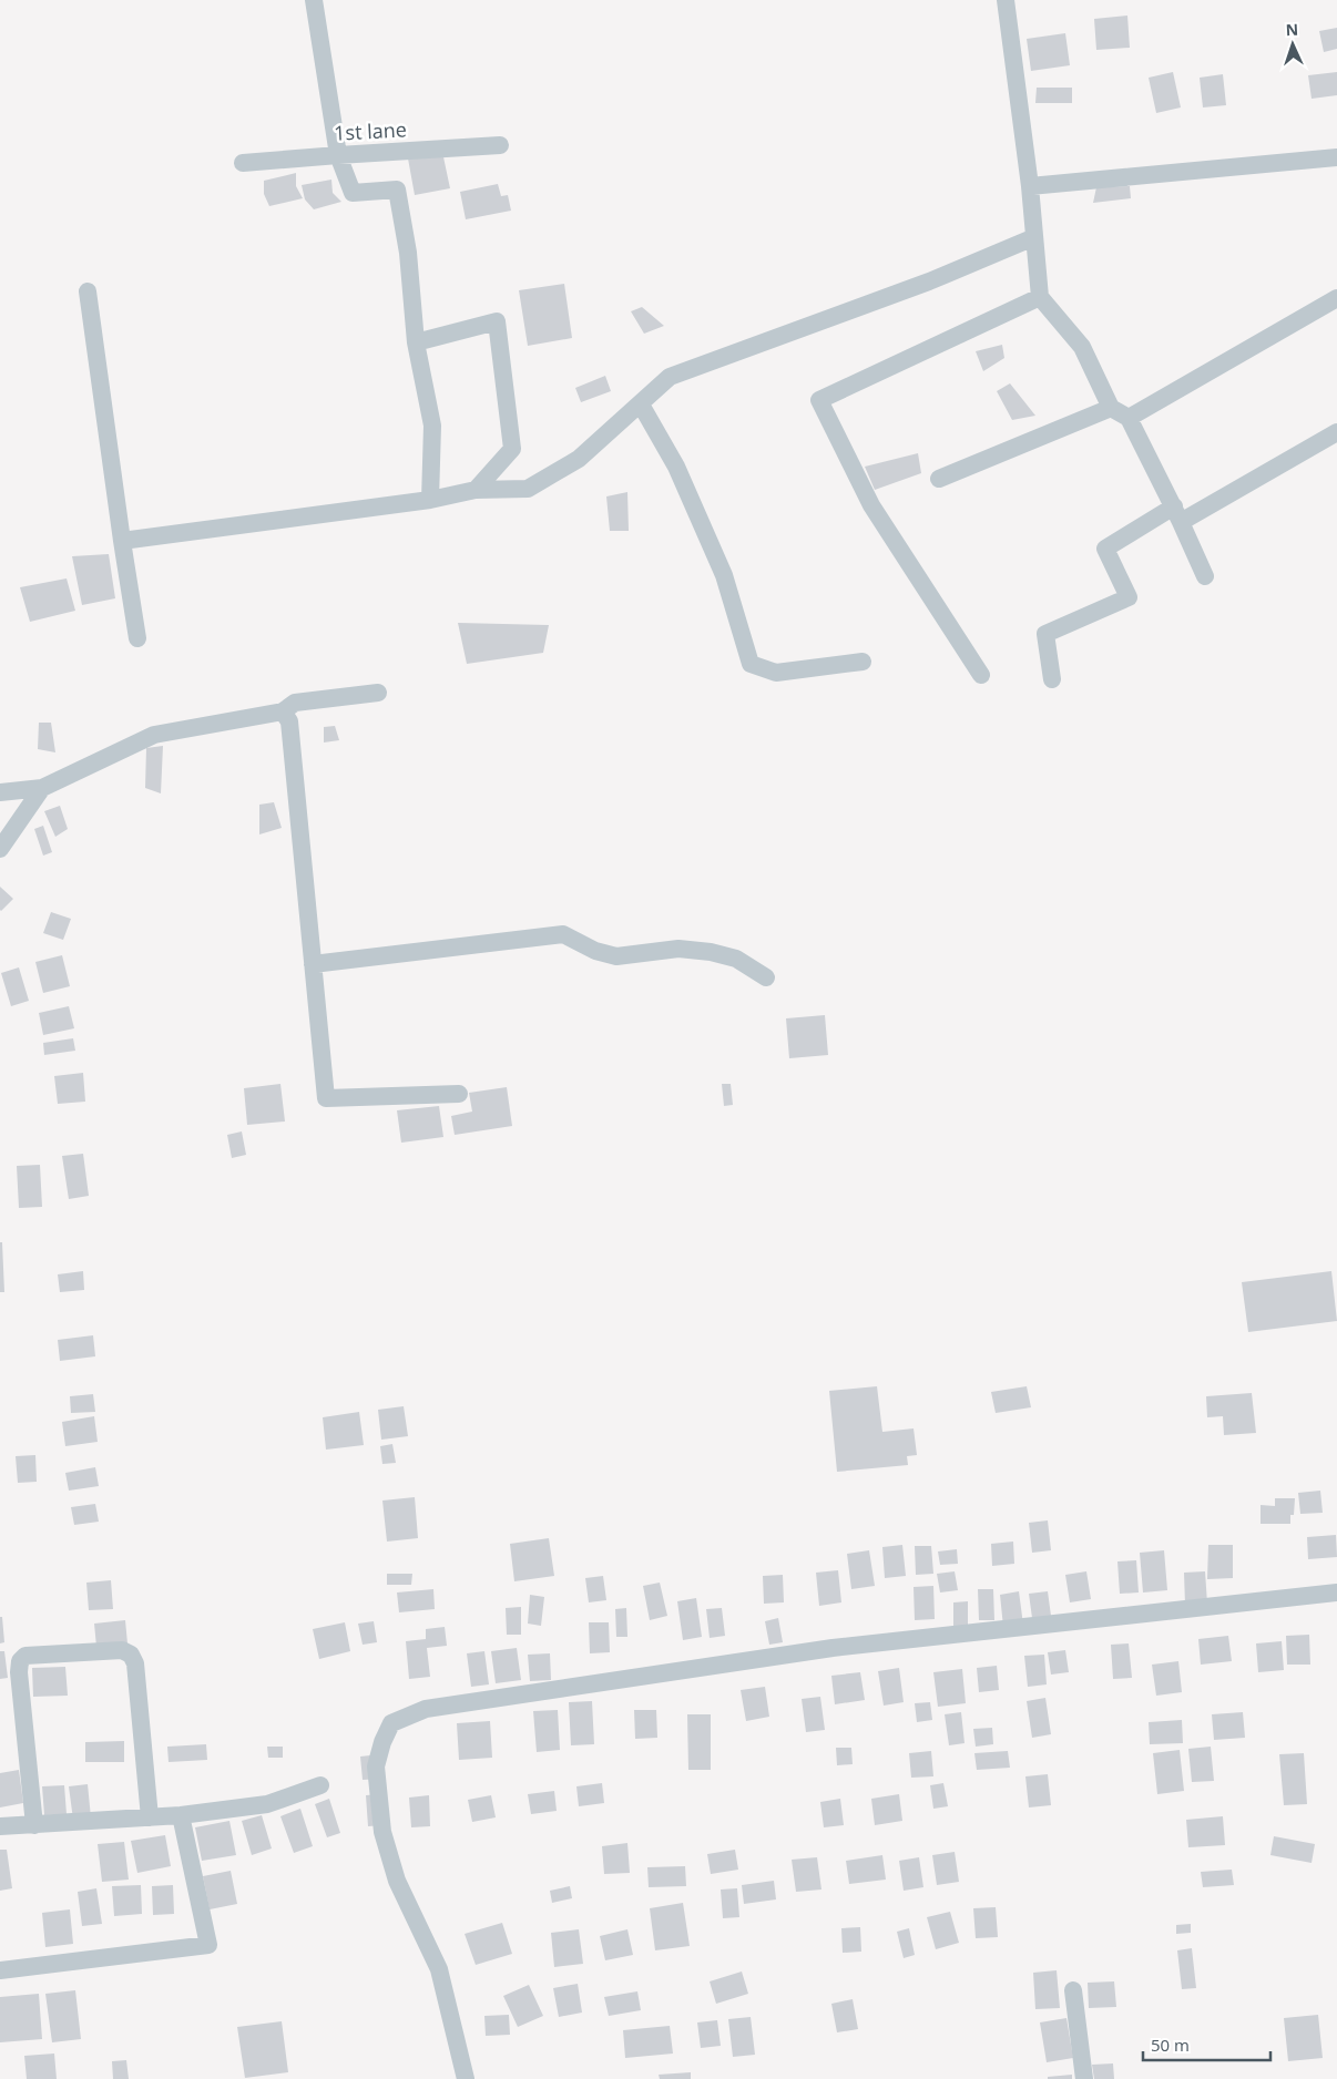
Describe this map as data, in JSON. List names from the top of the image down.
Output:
{
  "streets": {
    "street": ["1st lane"]
  },
  "scale_bar": "50 m",
  "north": "top"
}
